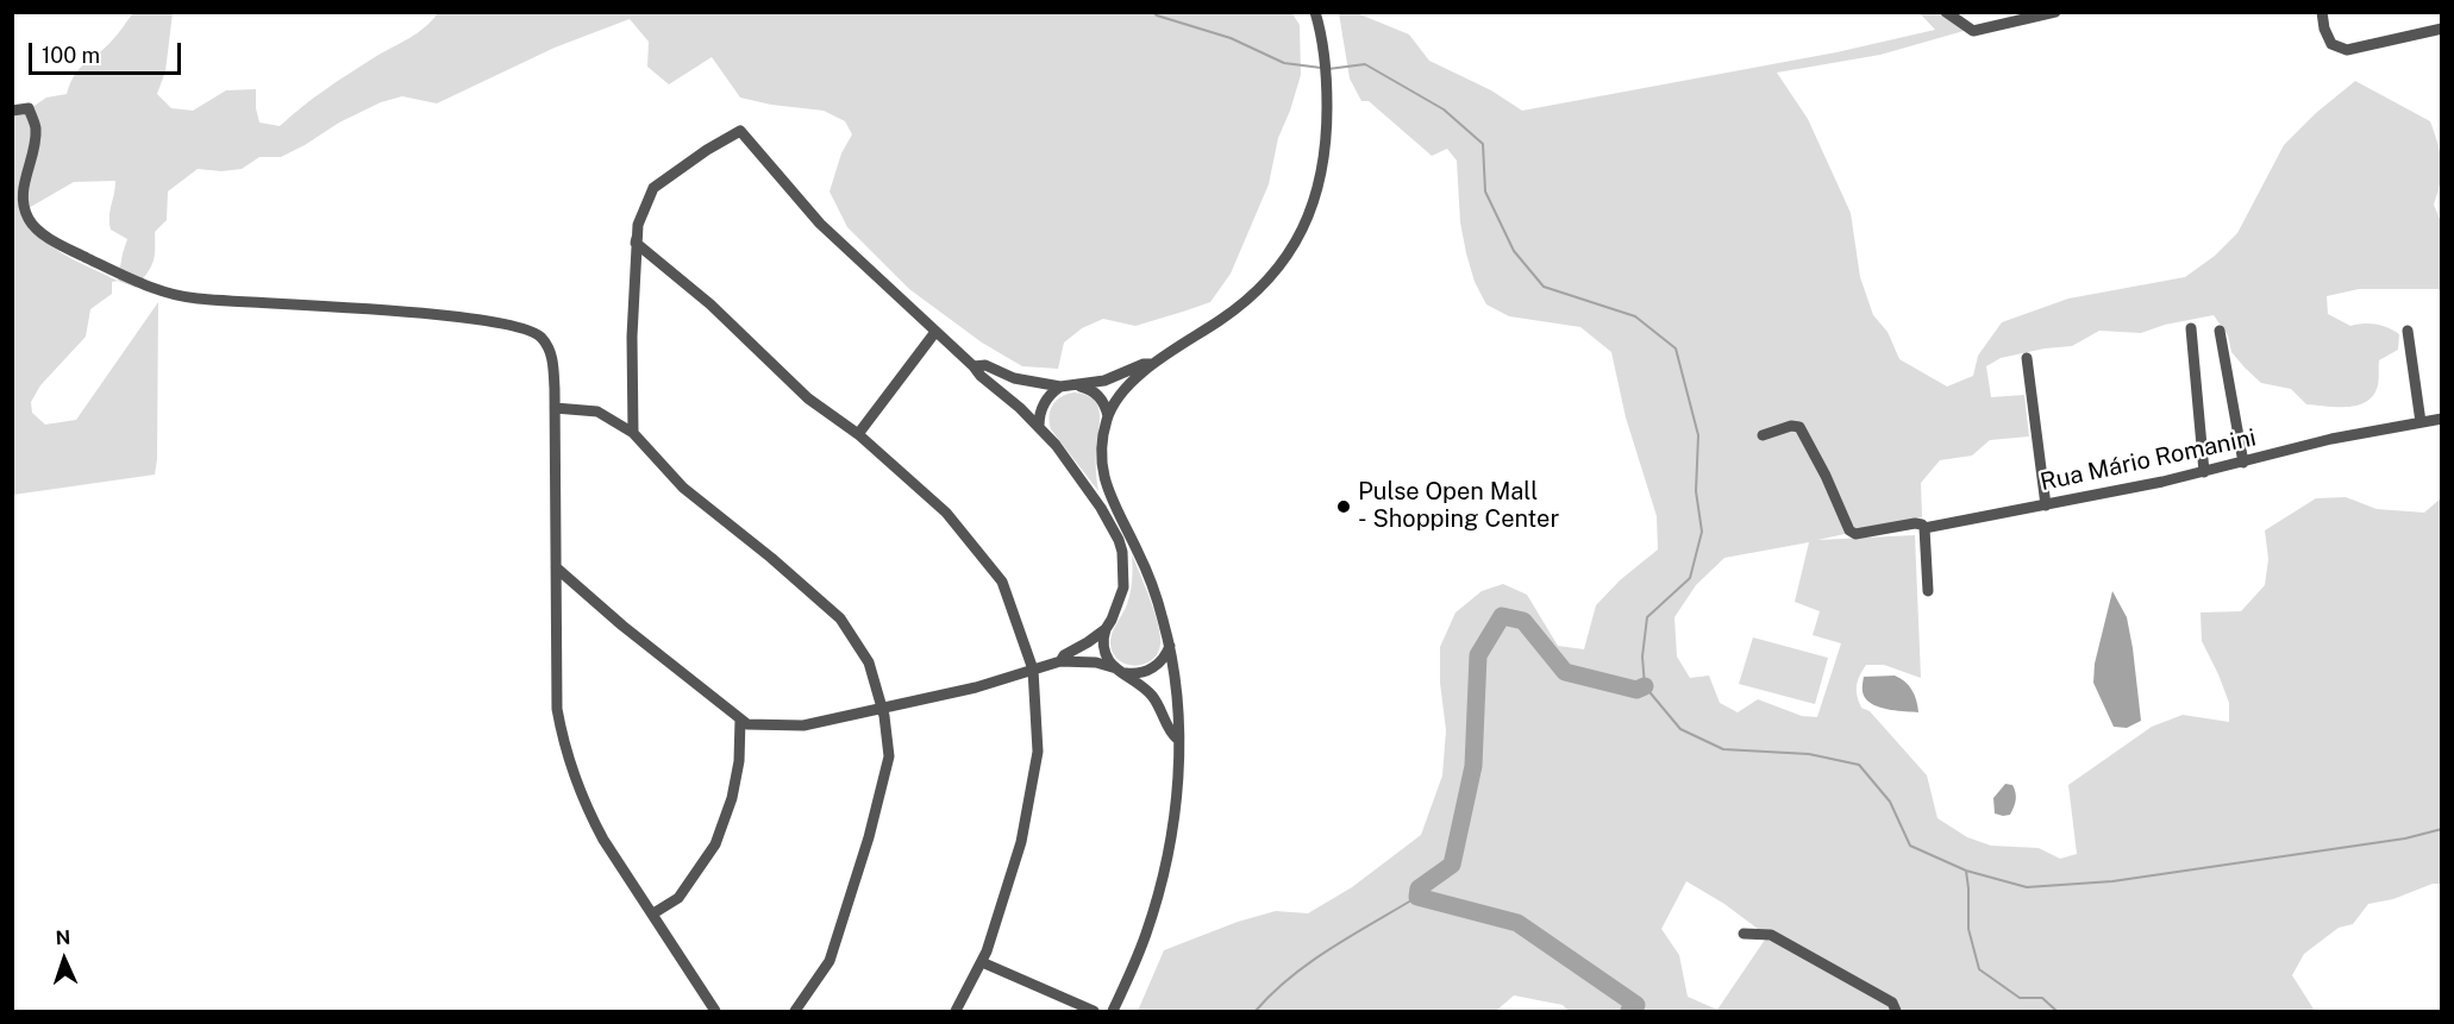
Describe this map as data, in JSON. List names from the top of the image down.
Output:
{
  "streets": {
    "street": ["Rua Mário Romanini"]
  },
  "places": ["Pulse Open Mall - Shopping Center"],
  "scale_bar": "100 m",
  "north": "top"
}
